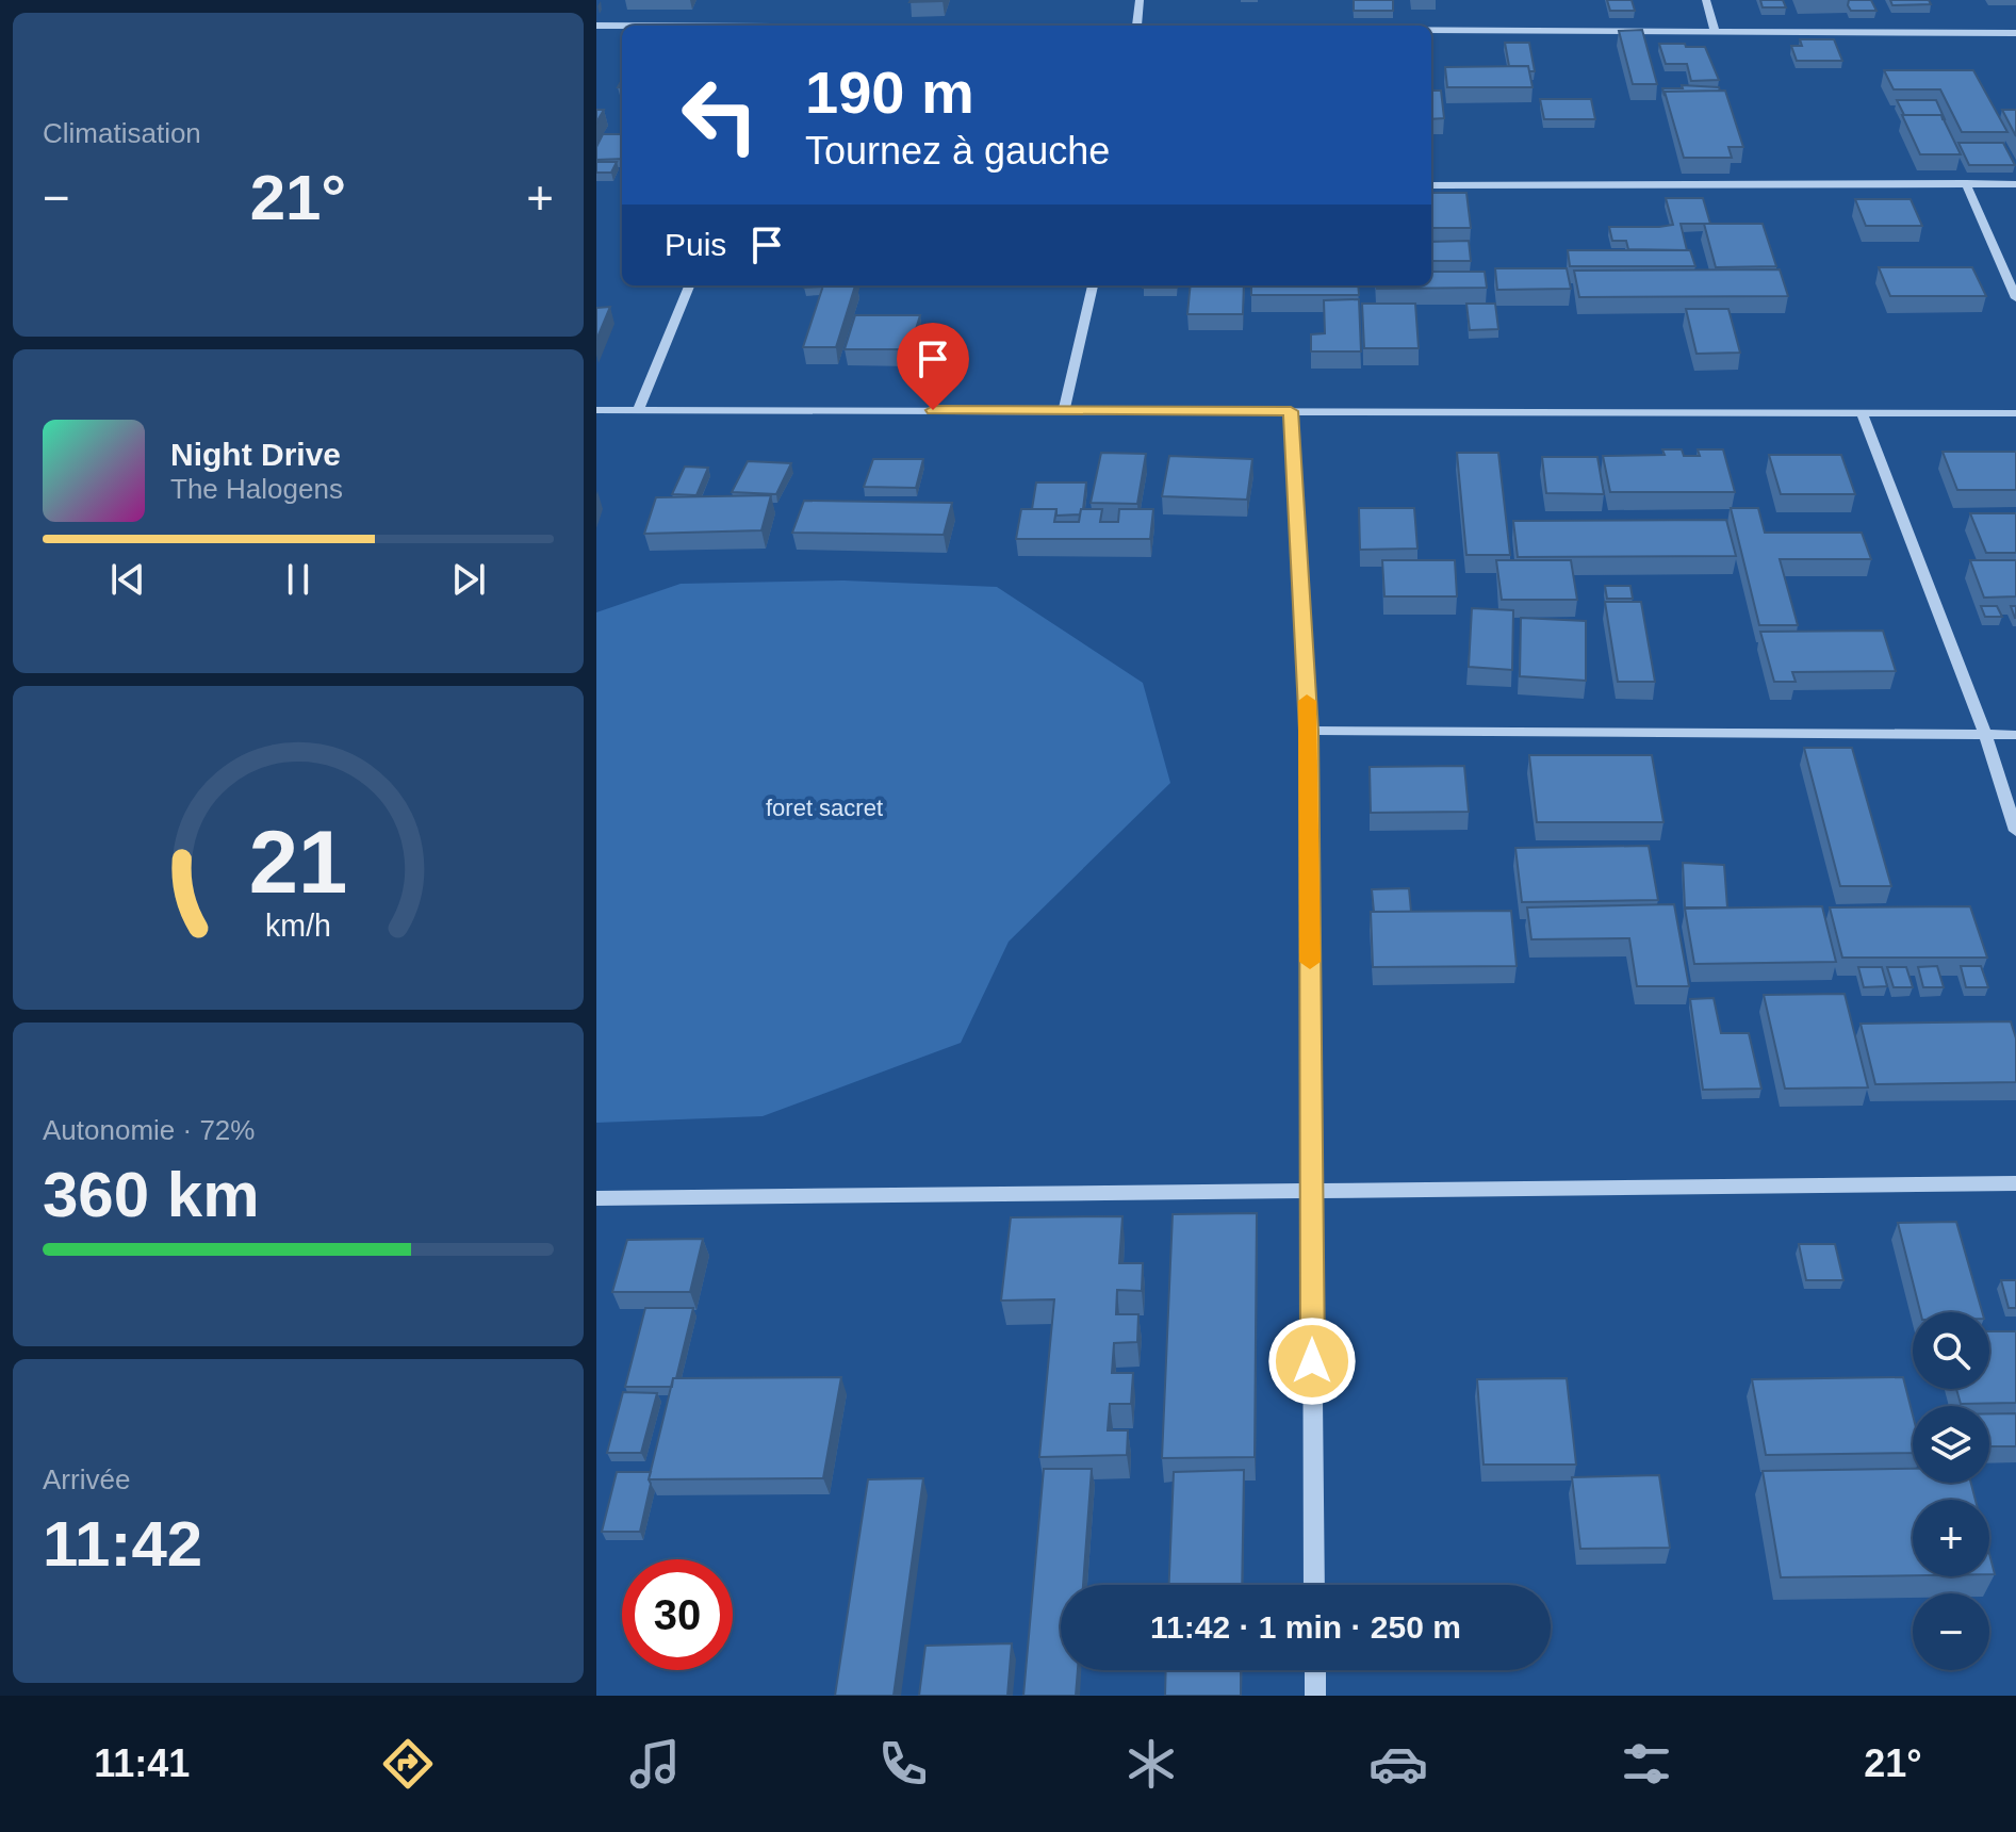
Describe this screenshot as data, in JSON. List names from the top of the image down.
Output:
{
  "parks": ["foret sacret"],
  "page": {
    "tile": [
      "Climatisation",
      ["Autonomie · 72%", "360 km"],
      ["Arrivée", "11:42"]
    ],
    "turn": ["190 m", "Tournez à gauche"],
    "heat": ["−", "21°", "+"],
    "then": "Puis",
    "song": ["Night Drive", "The Halogens"],
    "map_buttons": ["+", "−"],
    "limit": "30",
    "trip": "11:42 · 1 min · 250 m",
    "tabs": ["11:41", "21°"],
    "gauge": ["21", "km/h"]
  }
}
